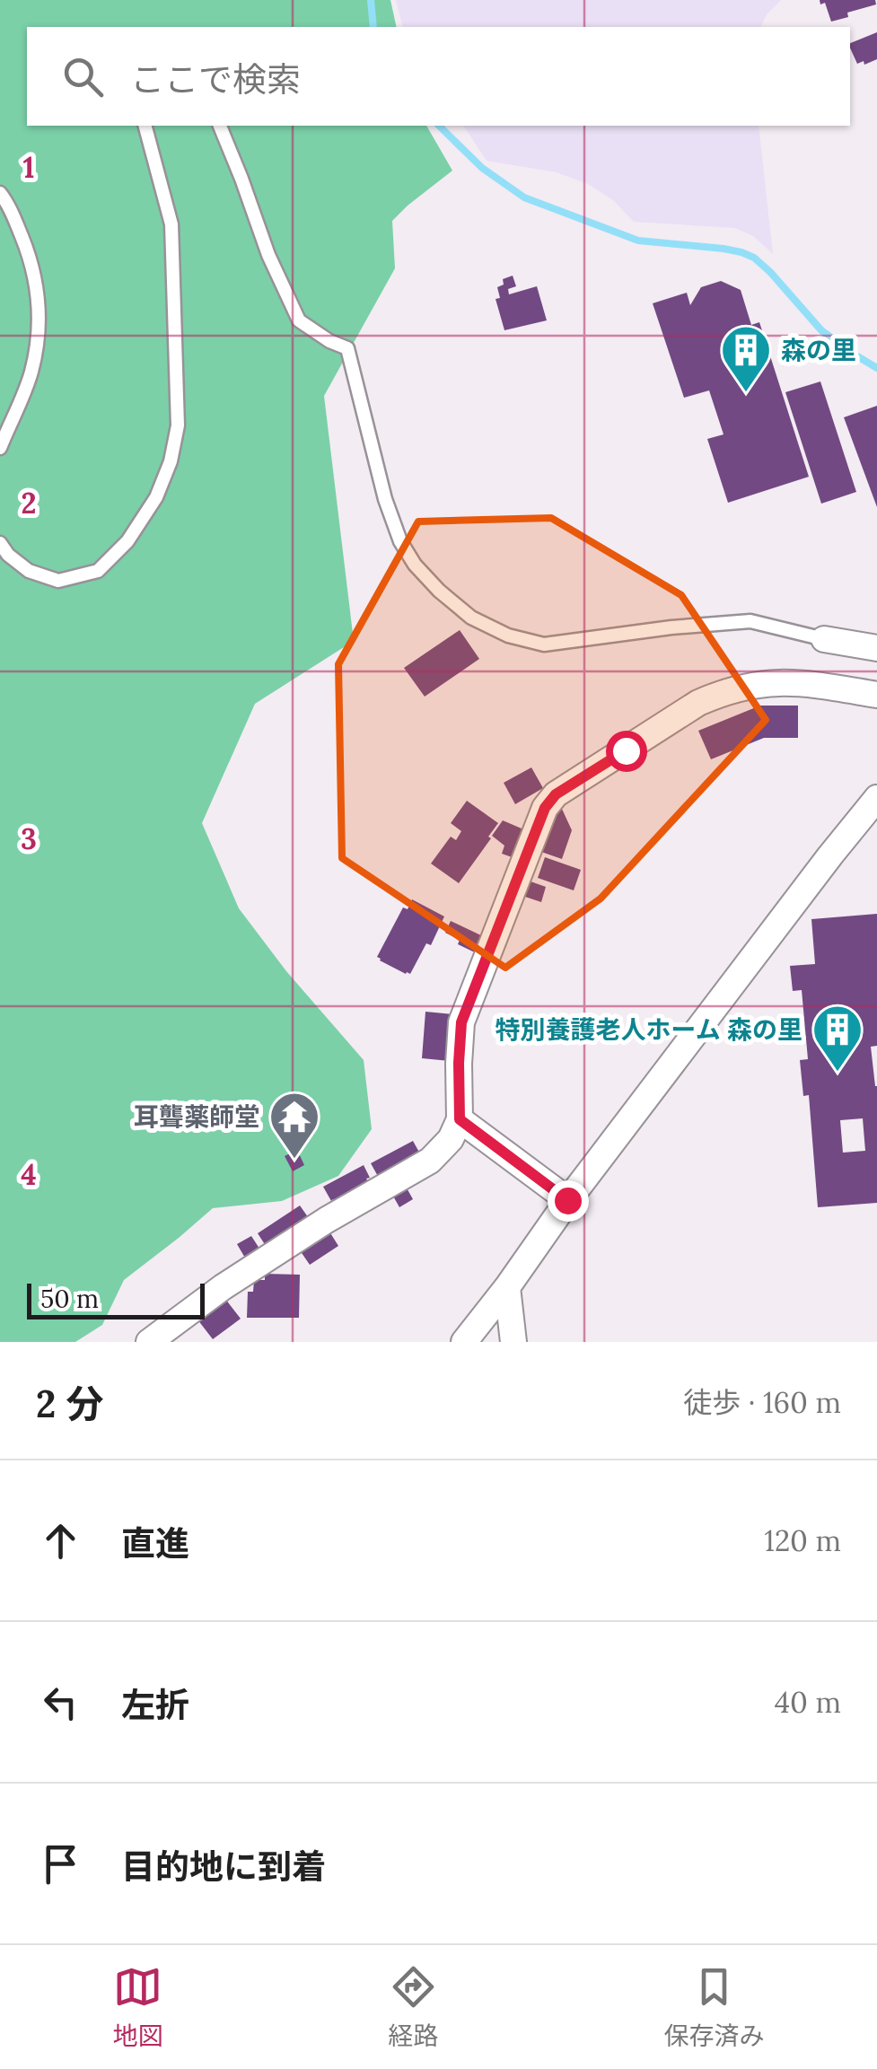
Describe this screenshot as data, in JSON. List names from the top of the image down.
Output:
{
  "places": {
    "building": ["森の里", "特別養護老人ホーム 森の里"],
    "temple": ["耳聾薬師堂"]
  },
  "scale_bar": "50 m",
  "page": {
    "search": "ここで検索",
    "scale": "50 m",
    "heading": ["2 分", "徒歩 · 160 m"],
    "list": [
      ["直進", "120 m"],
      ["左折", "40 m"],
      "目的地に到着"
    ],
    "nav": ["地図", "経路", "保存済み"]
  },
  "grid": {
    "rows": [
      "1",
      "2",
      "3",
      "4"
    ]
  }
}
